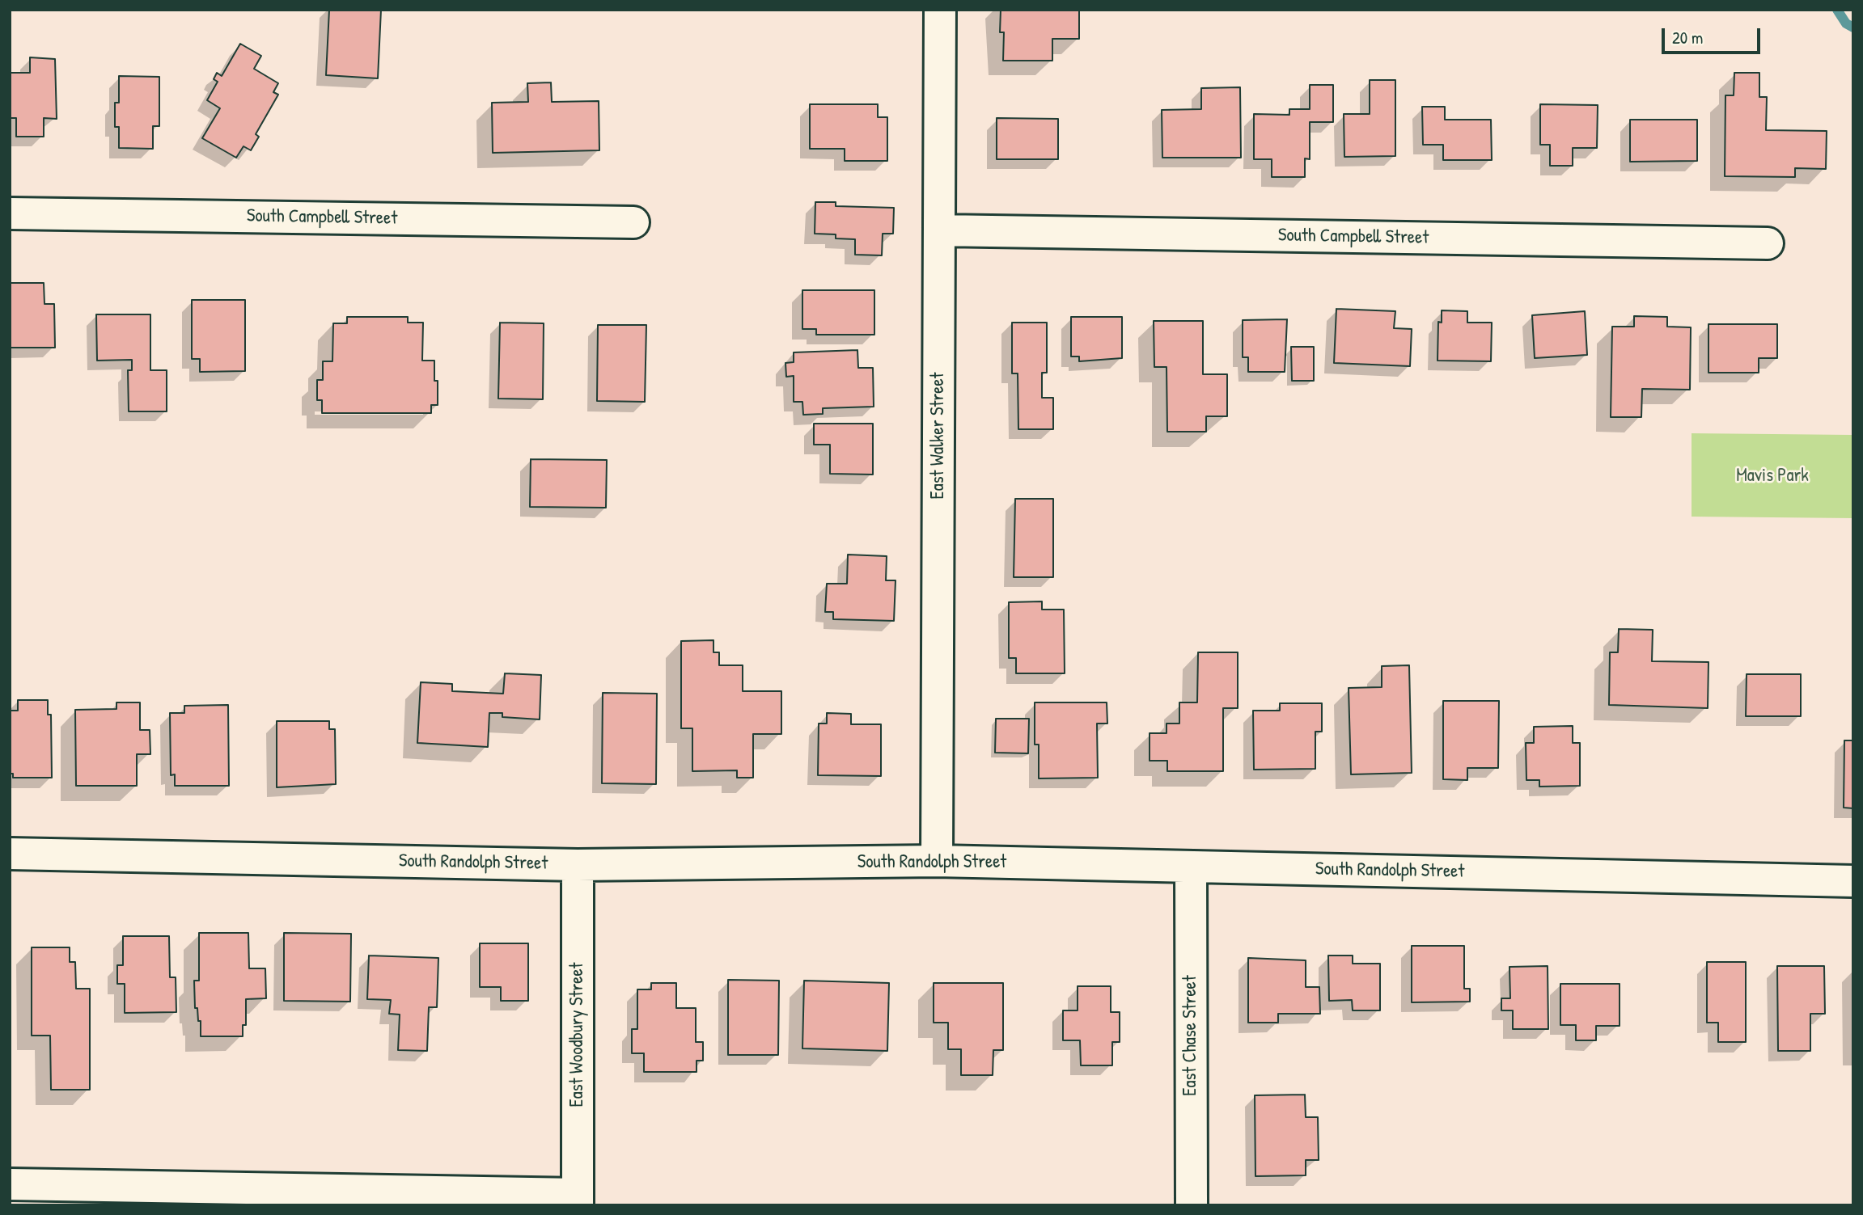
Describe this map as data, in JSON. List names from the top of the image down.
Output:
{
  "streets": {
    "street": [
      "South Campbell Street",
      "East Walker Street",
      "South Randolph Street",
      "East Woodbury Street",
      "East Chase Street"
    ]
  },
  "crossings": [
    ["South Campbell Street", "East Walker Street"],
    ["East Walker Street", "South Randolph Street"],
    ["South Randolph Street", "East Woodbury Street"],
    ["South Randolph Street", "East Chase Street"]
  ],
  "parks": ["Mavis Park"],
  "scale_bar": "20 m"
}
